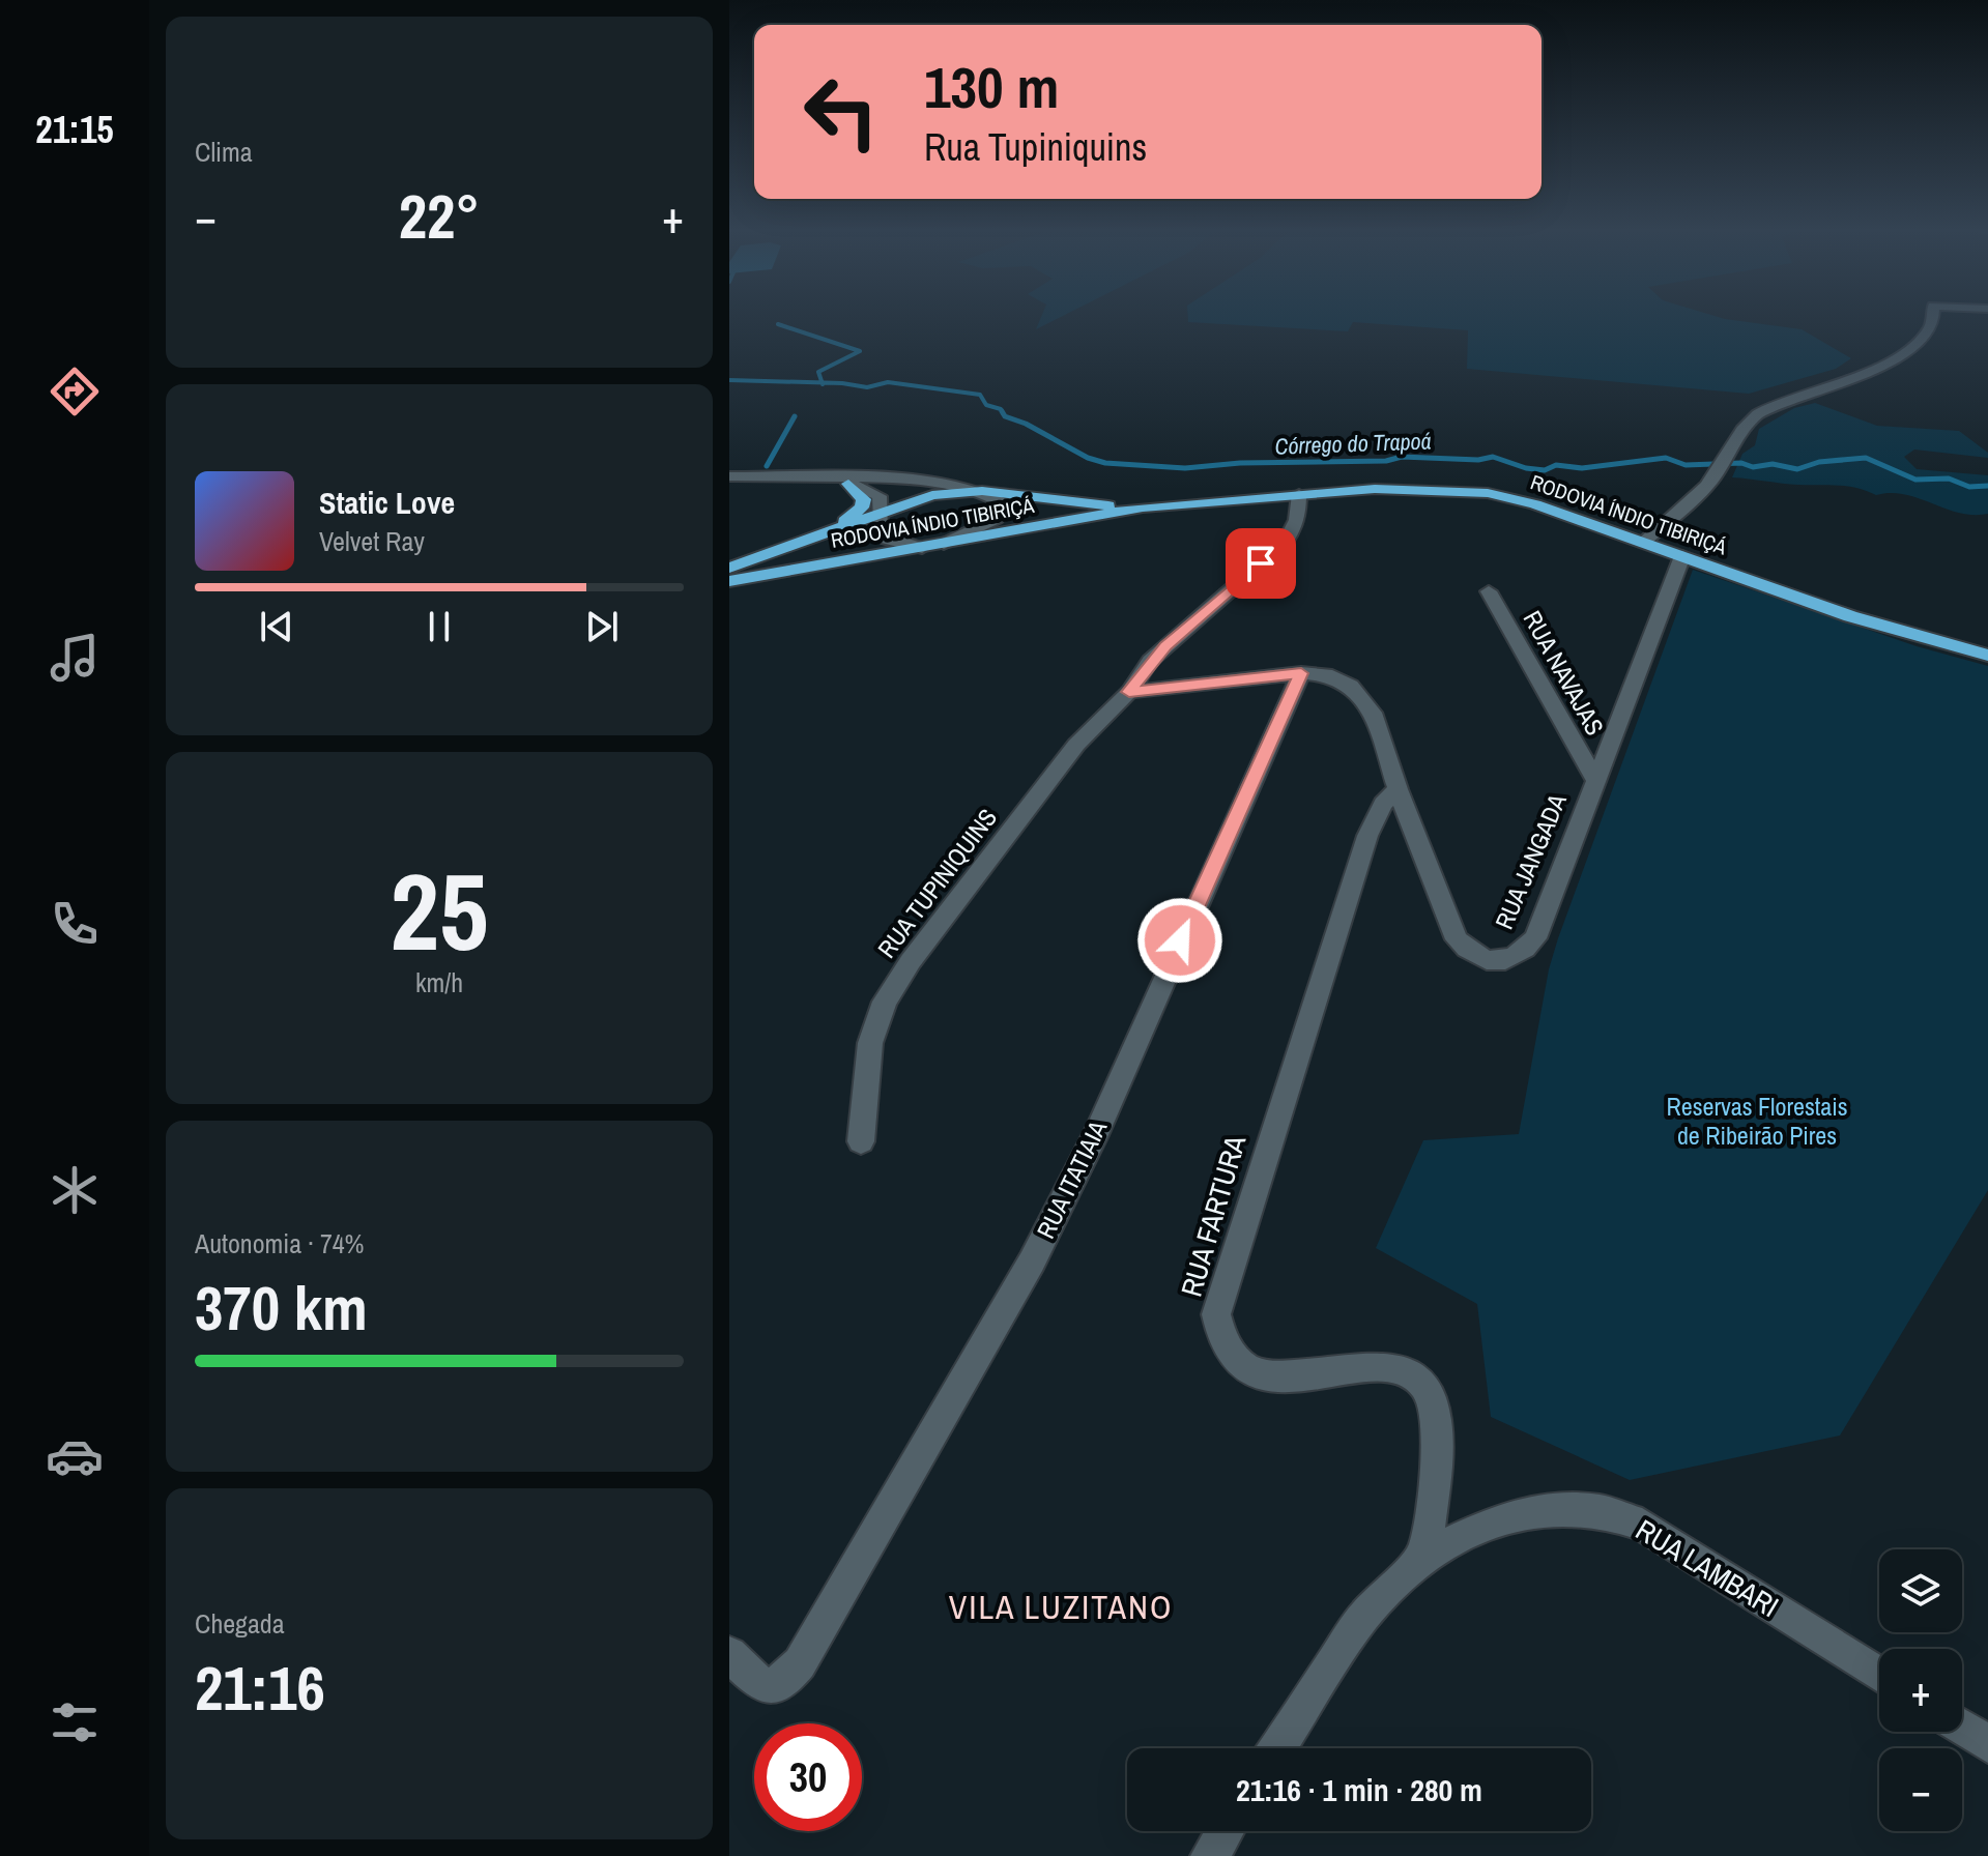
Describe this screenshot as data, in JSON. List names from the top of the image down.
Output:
{
  "streets": {
    "highway": ["RODOVIA ÍNDIO TIBIRIÇÁ"],
    "street": [
      "RUA NAVAJAS",
      "RUA JANGADA",
      "RUA TUPINIQUINS",
      "RUA ITATIAIA",
      "RUA FARTURA",
      "RUA LAMBARI"
    ]
  },
  "crossings": [
    ["RODOVIA ÍNDIO TIBIRIÇÁ", "RUA JANGADA"],
    ["RODOVIA ÍNDIO TIBIRIÇÁ", "RUA TUPINIQUINS"],
    ["RUA NAVAJAS", "RUA JANGADA"],
    ["RUA JANGADA", "RUA ITATIAIA"],
    ["RUA JANGADA", "RUA FARTURA"],
    ["RUA FARTURA", "RUA LAMBARI"]
  ],
  "districts": ["VILA LUZITANO"],
  "water": ["Córrego do Trapoá"],
  "parks": ["Reservas Florestais de Ribeirão Pires"],
  "page": {
    "tabs": "21:15",
    "tile": [
      "Clima",
      ["25", "km/h"],
      ["Autonomia · 74%", "370 km"],
      ["Chegada", "21:16"]
    ],
    "turn": ["130 m", "Rua Tupiniquins"],
    "heat": ["−", "22°", "+"],
    "song": ["Static Love", "Velvet Ray"],
    "map_buttons": ["+", "−"],
    "limit": "30",
    "trip": "21:16 · 1 min · 280 m"
  }
}
